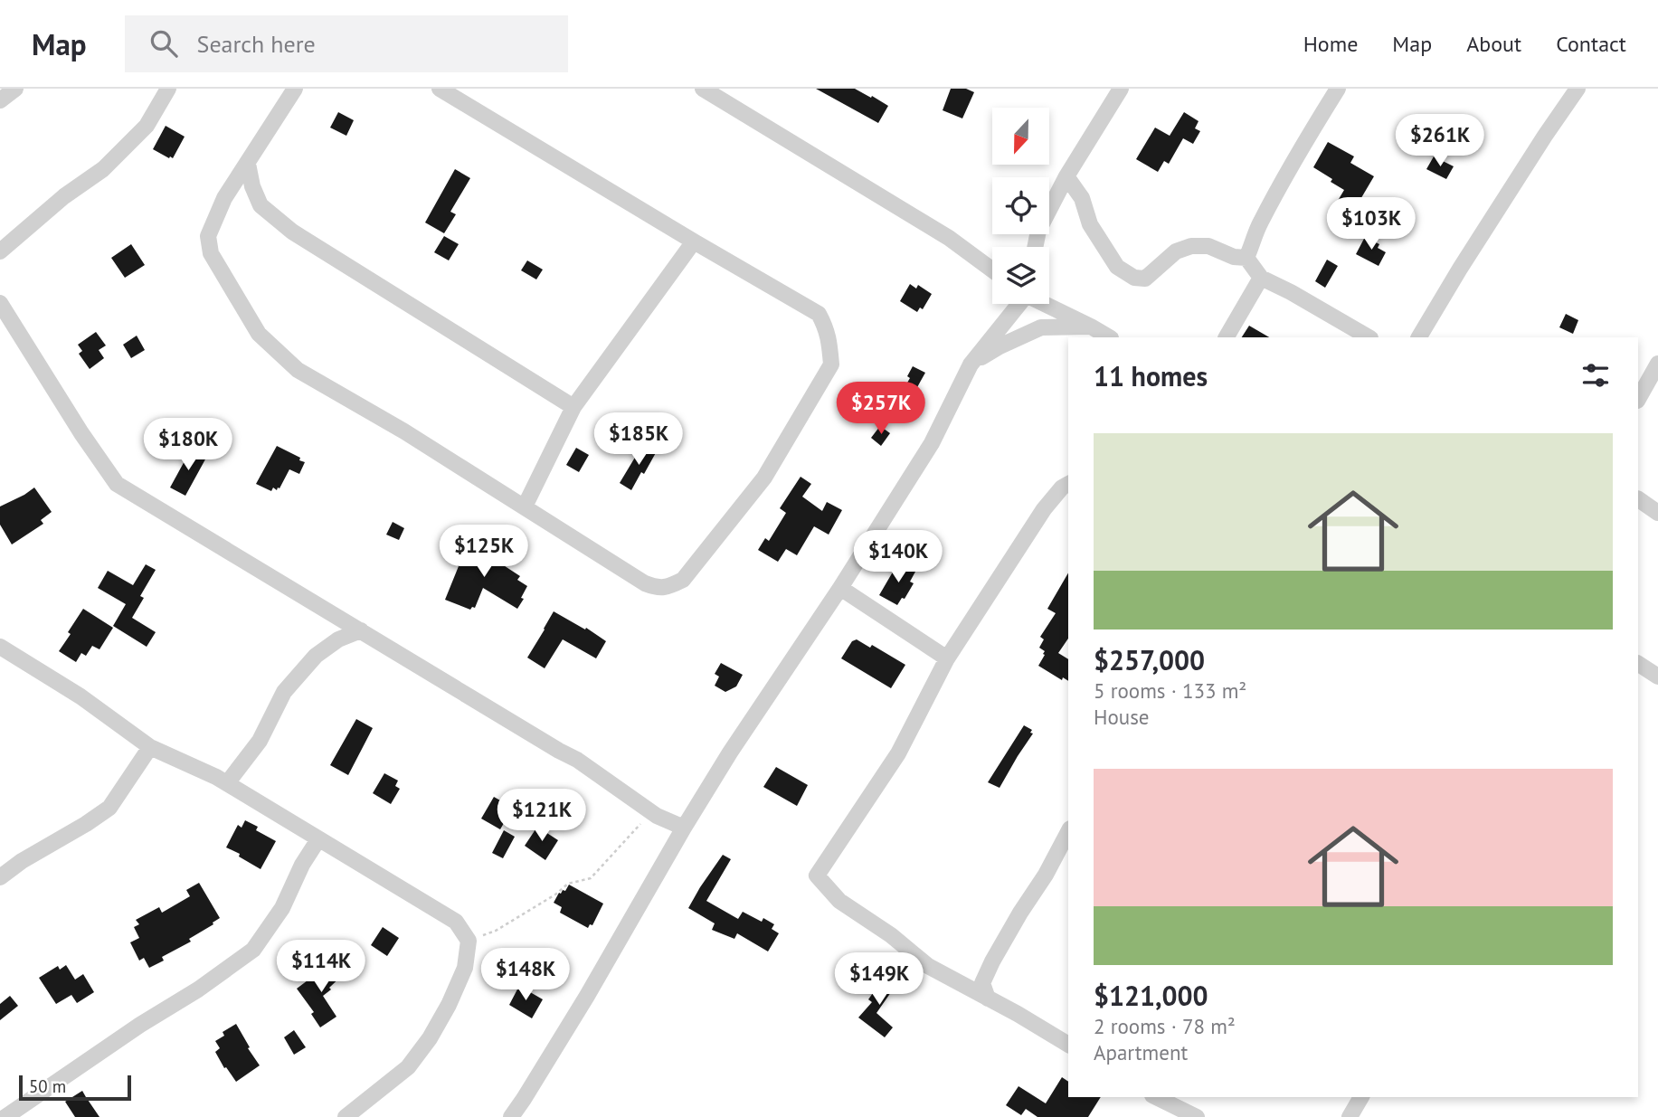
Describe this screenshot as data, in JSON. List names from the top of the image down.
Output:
{
  "scale_bar": "50 m",
  "north": "bottom",
  "page": {
    "header": "Map",
    "search": "Search here",
    "nav": [
      "Home",
      "Map",
      "About",
      "Contact"
    ],
    "price": [
      "$261K",
      "$103K",
      "$257K",
      "$185K",
      "$180K",
      "$125K",
      "$140K",
      "$121K",
      "$114K",
      "$148K",
      "$149K"
    ],
    "heading": "11 homes",
    "list": [
      {
        "name": "$257,000",
        "note": "5 rooms · 133 m² · House"
      },
      {
        "name": "$121,000",
        "note": "2 rooms · 78 m² · Apartment"
      }
    ],
    "scale": "50 m"
  }
}
